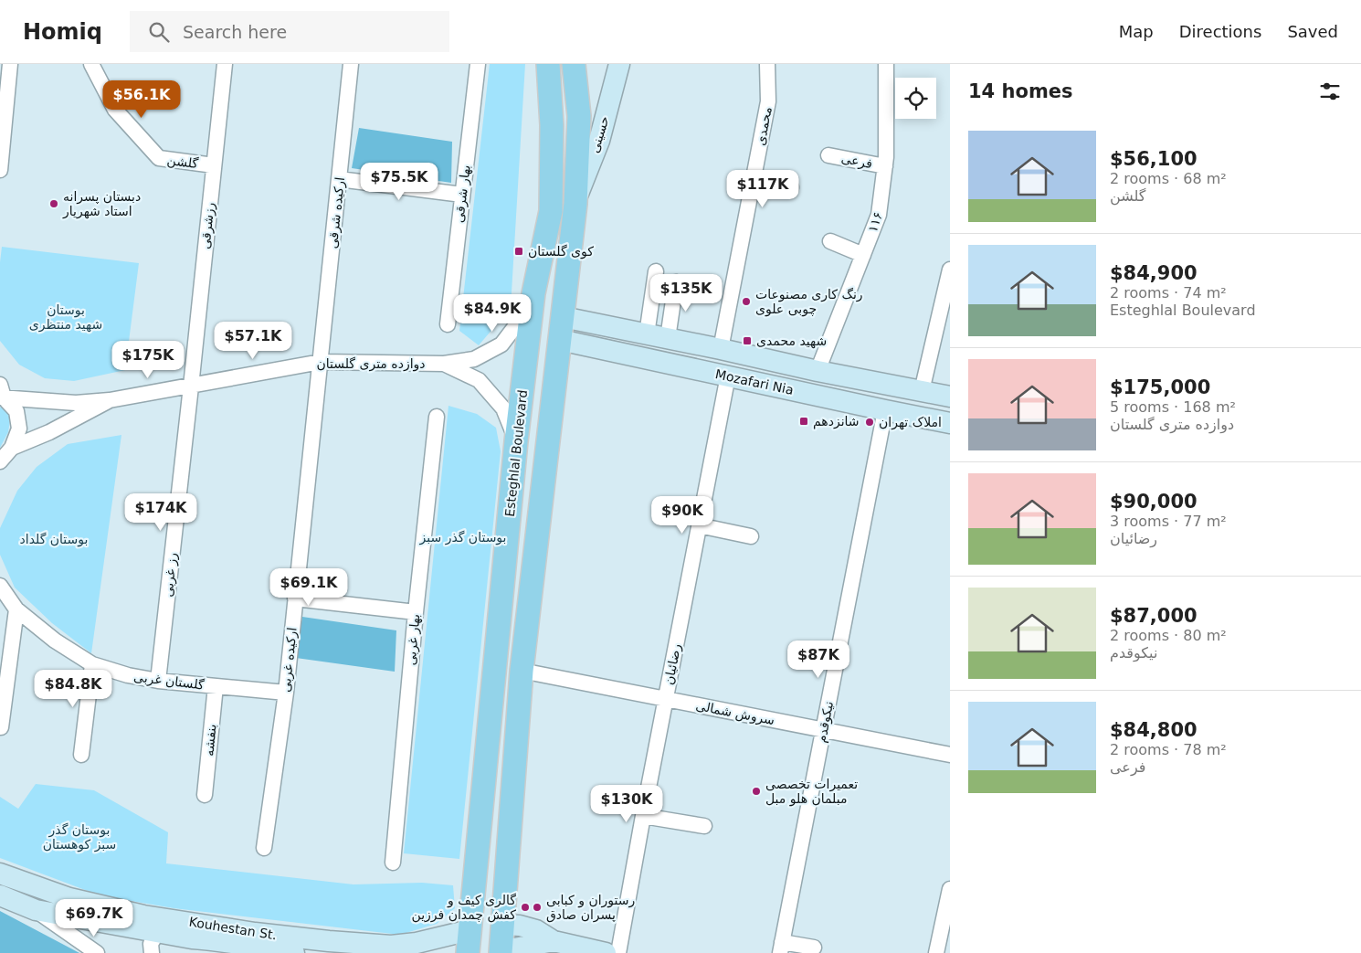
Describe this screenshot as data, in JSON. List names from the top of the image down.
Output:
{
  "streets": {
    "main road": [
      "حسینی",
      "Mozafari Nia",
      "Esteghlal Boulevard",
      "Kouhestan St."
    ],
    "street": [
      "محمدی",
      "فرعی",
      "گلشن",
      "بهار شرقی",
      "ارکیده شرقی",
      "۱۱۶",
      "رزشرقی",
      "دوازده متری گلستان",
      "رز غربی",
      "بهار غربی",
      "ارکیده غربی",
      "رضائیان",
      "گلستان غربی",
      "سروش شمالی",
      "نیکوقدم",
      "بنفشه"
    ]
  },
  "crossings": [
    ["محمدی", "Mozafari Nia"],
    ["فرعی", "۱۱۶"],
    ["گلشن", "رزشرقی"],
    ["ارکیده شرقی", "دوازده متری گلستان"],
    ["ارکیده شرقی", "ارکیده غربی"],
    ["۱۱۶", "Mozafari Nia"],
    ["رزشرقی", "دوازده متری گلستان"],
    ["رزشرقی", "رز غربی"],
    ["دوازده متری گلستان", "Esteghlal Boulevard"],
    ["دوازده متری گلستان", "رز غربی"],
    ["دوازده متری گلستان", "ارکیده غربی"],
    ["Mozafari Nia", "رضائیان"],
    ["Mozafari Nia", "نیکوقدم"],
    ["Esteghlal Boulevard", "Kouhestan St."],
    ["رز غربی", "گلستان غربی"],
    ["ارکیده غربی", "گلستان غربی"],
    ["رضائیان", "سروش شمالی"],
    ["گلستان غربی", "بنفشه"],
    ["سروش شمالی", "نیکوقدم"]
  ],
  "parks": [
    "بوستان شهید منتظری",
    "بوستان گذر سبز",
    "بوستان گلداد",
    "بوستان گذر سبز کوهستان"
  ],
  "places": {
    "other": [
      "دبستان پسرانه استاد شهريار",
      "رنگ کاری مصنوعات چوبی علوی",
      "املاک تهران",
      "تعمیرات تخصصی مبلمان هلو مبل",
      "گالری کیف و کفش چمدان فرزین",
      "رستوران و کبابی پسران صادق"
    ],
    "transit": ["کوی گلستان", "شهید محمدی", "شانزدهم"]
  },
  "page": {
    "header": "Homiq",
    "search": "Search here",
    "nav": ["Map", "Directions", "Saved"],
    "heading": "14 homes",
    "price": [
      "$56.1K",
      "$75.5K",
      "$117K",
      "$135K",
      "$84.9K",
      "$57.1K",
      "$175K",
      "$174K",
      "$90K",
      "$69.1K",
      "$87K",
      "$84.8K",
      "$130K",
      "$69.7K"
    ],
    "list": [
      {
        "name": "$56,100",
        "note": "2 rooms · 68 m² · گلشن"
      },
      {
        "name": "$84,900",
        "note": "2 rooms · 74 m² · Esteghlal Boulevard"
      },
      {
        "name": "$175,000",
        "note": "5 rooms · 168 m² · دوازده متری گلستان"
      },
      {
        "name": "$90,000",
        "note": "3 rooms · 77 m² · رضائیان"
      },
      {
        "name": "$87,000",
        "note": "2 rooms · 80 m² · نیکوقدم"
      },
      {
        "name": "$84,800",
        "note": "2 rooms · 78 m² · فرعی"
      }
    ]
  }
}
